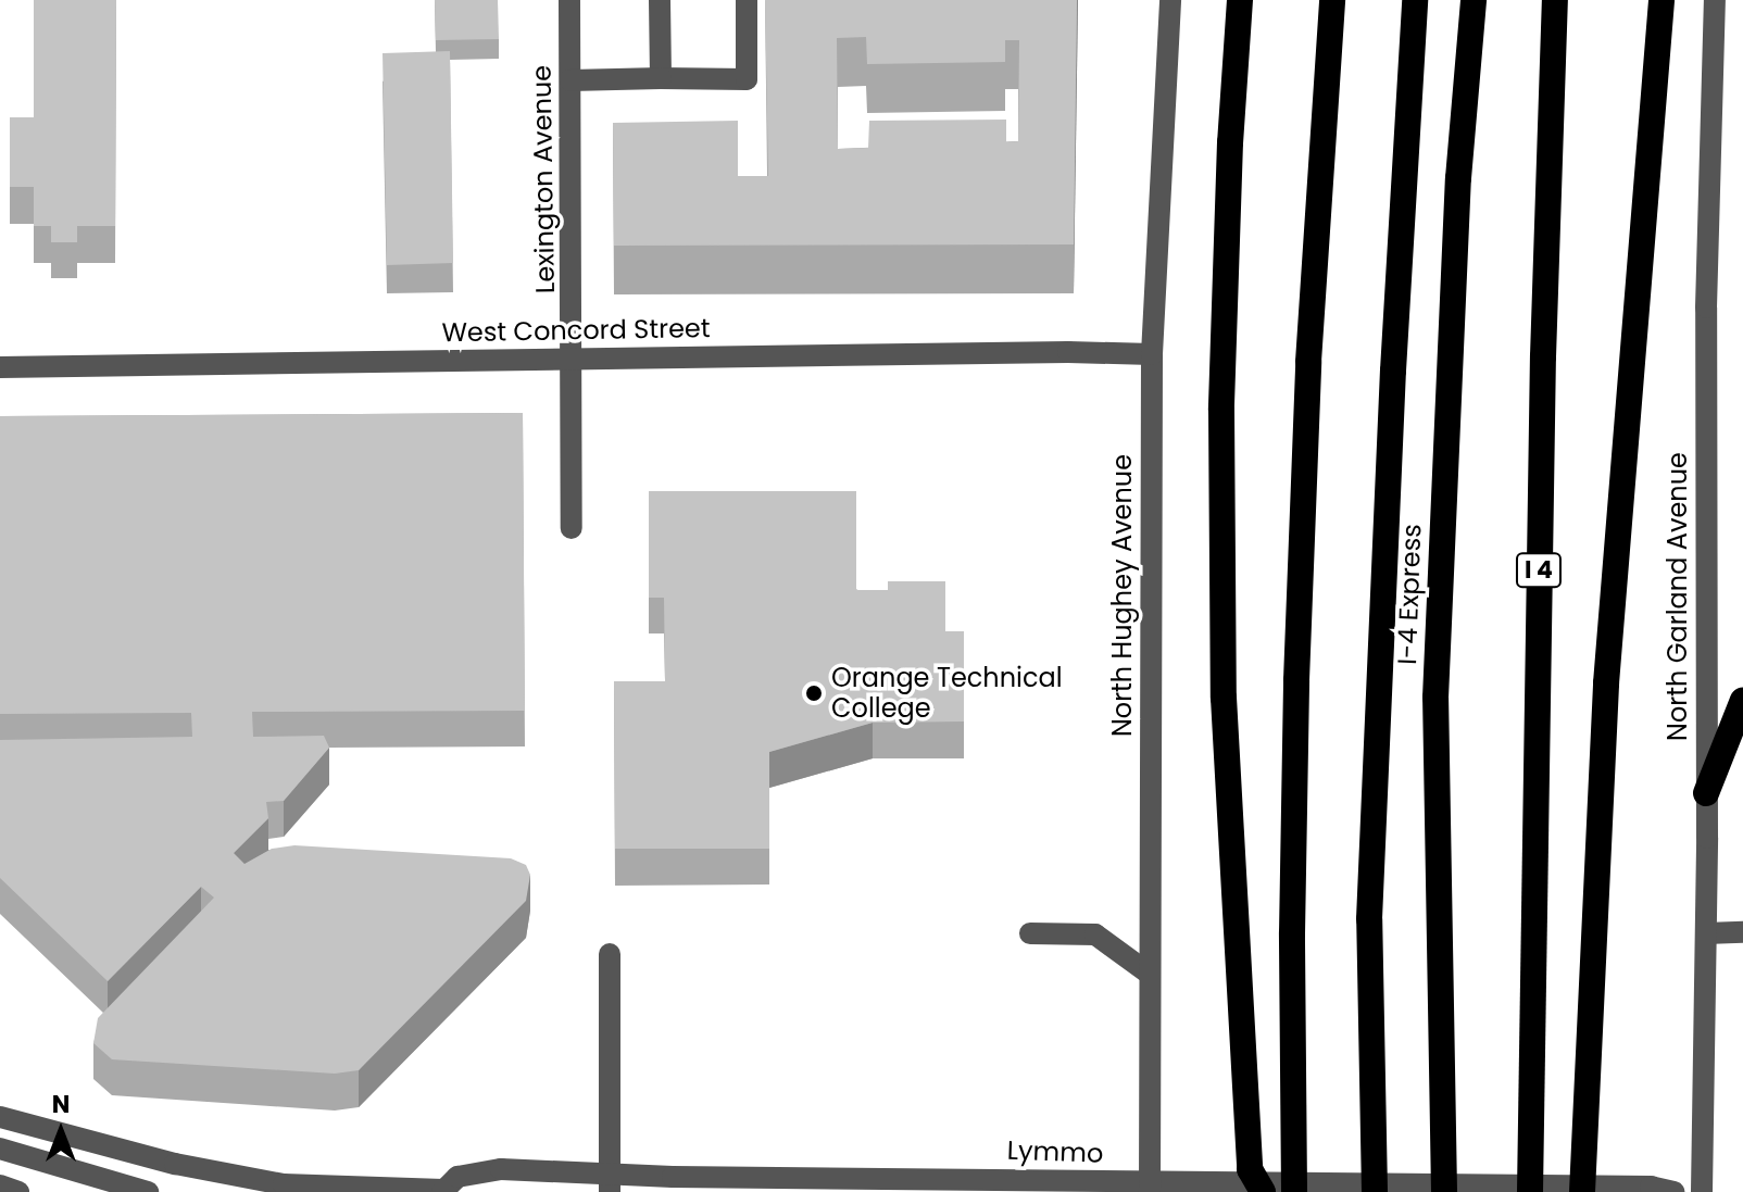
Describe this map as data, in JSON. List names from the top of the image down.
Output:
{
  "streets": {
    "highway": ["I 4", "I-4 Express"],
    "street": [
      "Lexington Avenue",
      "West Concord Street",
      "North Hughey Avenue",
      "North Garland Avenue",
      "Lymmo"
    ]
  },
  "crossings": [
    ["Lexington Avenue", "West Concord Street"],
    ["West Concord Street", "North Hughey Avenue"],
    ["North Hughey Avenue", "Lymmo"]
  ],
  "places": ["Orange Technical College"],
  "north": "top"
}
